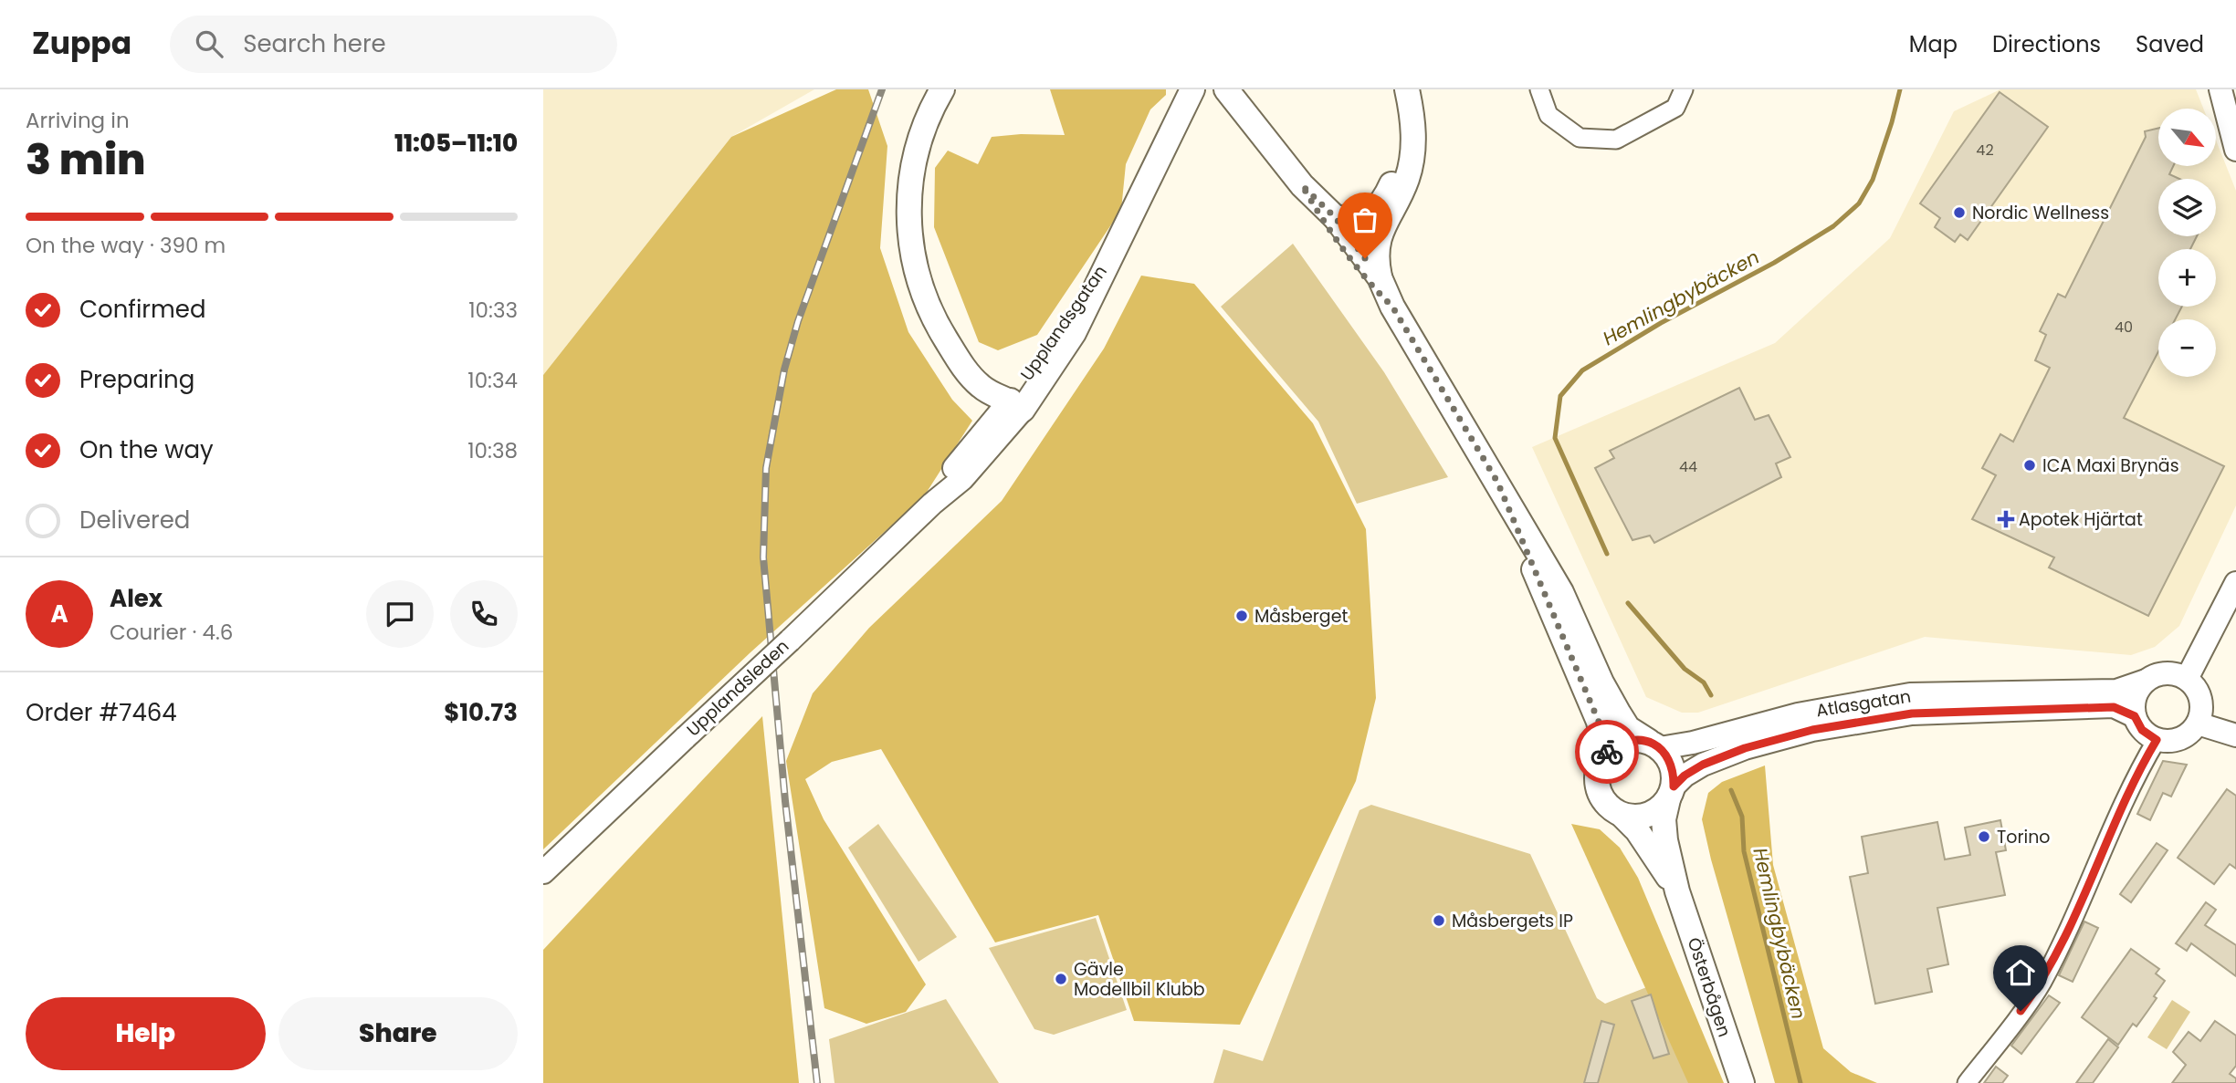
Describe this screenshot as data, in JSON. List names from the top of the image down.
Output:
{
  "streets": {
    "main road": ["Upplandsgatan", "Österbågen"],
    "street": ["Upplandsleden", "Atlasgatan"]
  },
  "crossings": [
    ["Upplandsgatan", "Upplandsleden"],
    ["Atlasgatan", "Österbågen"]
  ],
  "water": ["Hemlingbybäcken"],
  "places": {
    "other": [
      "Nordic Wellness",
      "ICA Maxi Brynäs",
      "Måsberget",
      "Torino",
      "Måsbergets IP",
      "Gävle Modellbil Klubb"
    ],
    "health": ["Apotek Hjärtat"]
  },
  "house_numbers": ["42", "40", "44"],
  "north": "bottom right",
  "page": {
    "header": "Zuppa",
    "search": "Search here",
    "nav": ["Map", "Directions", "Saved"],
    "heading": ["3 min", "Arriving in", "11:05–11:10"],
    "panel": [
      "Alex",
      "Courier · 4.6",
      "Order #7464",
      "$10.73"
    ],
    "map_buttons": ["+", "−"],
    "bar": "On the way · 390 m",
    "list": [
      ["Confirmed", "10:33"],
      ["Preparing", "10:34"],
      ["On the way", "10:38"],
      "Delivered"
    ],
    "round": "A",
    "buttons": ["Help", "Share"]
  }
}
